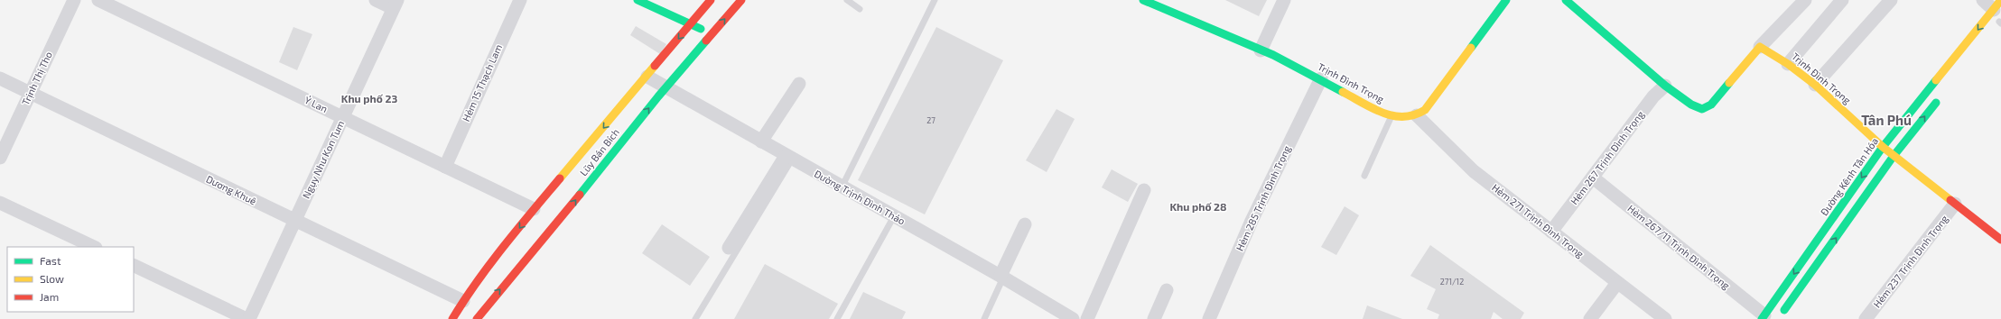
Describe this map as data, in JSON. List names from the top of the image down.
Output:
{
  "streets": {
    "street": [
      "Trịnh Thị Tho",
      "Trịnh Đình Trọng",
      "Hẻm 15 Thạch Lam",
      "Ỷ Lan",
      "Lũy Bán Bích",
      "Hẻm 267 Trịnh Đình Trọng",
      "Ngụy Như Kon Tum",
      "Đường Kênh Tân Hóa",
      "Dương Khuê",
      "Đường Trịnh Đình Thảo",
      "Hẻm 285 Trịnh Đình Trọng",
      "Hẻm 271 Trịnh Đình Trọng",
      "Hẻm 267/11 Trịnh Đình Trọng",
      "Hẻm 237 Trịnh Đình Trọng"
    ]
  },
  "crossings": [
    ["Trịnh Thị Tho", "Dương Khuê"],
    ["Trịnh Đình Trọng", "Đường Kênh Tân Hóa"],
    ["Trịnh Đình Trọng", "Hẻm 285 Trịnh Đình Trọng"],
    ["Trịnh Đình Trọng", "Hẻm 271 Trịnh Đình Trọng"],
    ["Trịnh Đình Trọng", "Hẻm 237 Trịnh Đình Trọng"],
    ["Hẻm 15 Thạch Lam", "Ỷ Lan"],
    ["Ỷ Lan", "Lũy Bán Bích"],
    ["Ỷ Lan", "Ngụy Như Kon Tum"],
    ["Lũy Bán Bích", "Dương Khuê"],
    ["Lũy Bán Bích", "Đường Trịnh Đình Thảo"],
    ["Hẻm 267 Trịnh Đình Trọng", "Hẻm 271 Trịnh Đình Trọng"],
    ["Hẻm 267 Trịnh Đình Trọng", "Hẻm 267/11 Trịnh Đình Trọng"],
    ["Ngụy Như Kon Tum", "Dương Khuê"],
    ["Đường Kênh Tân Hóa", "Hẻm 267/11 Trịnh Đình Trọng"]
  ],
  "districts": ["Khu phố 23", "Tân Phú", "Khu phố 28"],
  "house_numbers": ["27", "271/12"],
  "legend": ["Fast", "Slow", "Jam"]
}
